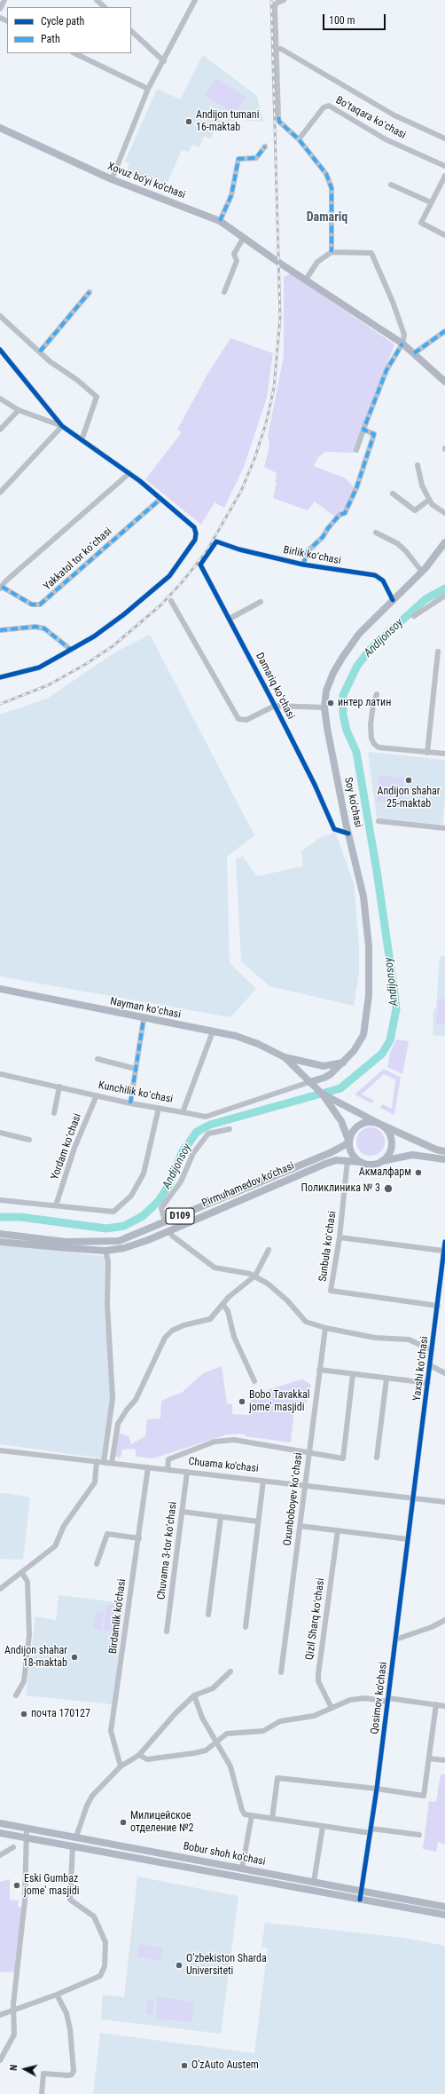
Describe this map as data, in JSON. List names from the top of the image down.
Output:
{
  "streets": {
    "main road": [
      "Xovuz bo‘yi ko'chasi",
      "Soy ko'chasi",
      "Nayman koʻchasi",
      "Pirmuhamedov ko'chasi",
      "D109",
      "Bobur shoh ko'chasi"
    ],
    "street": [
      "Boʻtaqara koʻchasi",
      "Birlik koʻchasi",
      "Yakkatol tor koʻchasi",
      "Damariq koʻchasi",
      "Kunchilik koʻchasi",
      "Yordam koʻchasi",
      "Sunbula koʻchasi",
      "Yaxshi koʻchasi",
      "Chuama ko'chasi",
      "Oxunboboyev koʻchasi",
      "Chuvama 3-tor koʻchasi",
      "Birdamlik ko'chasi",
      "Qizil Sharq koʻchasi",
      "Qosimov ko'chasi"
    ]
  },
  "crossings": [
    ["Birlik koʻchasi", "Damariq koʻchasi"],
    ["Birlik koʻchasi", "Soy ko'chasi"],
    ["Damariq koʻchasi", "Soy ko'chasi"],
    ["Nayman koʻchasi", "Kunchilik koʻchasi"],
    ["Kunchilik koʻchasi", "Yordam koʻchasi"],
    ["Pirmuhamedov ko'chasi", "D109"],
    ["Pirmuhamedov ko'chasi", "Sunbula koʻchasi"],
    ["Sunbula koʻchasi", "Yaxshi koʻchasi"],
    ["Yaxshi koʻchasi", "Chuama ko'chasi"],
    ["Yaxshi koʻchasi", "Qosimov ko'chasi"],
    ["Chuama ko'chasi", "Oxunboboyev koʻchasi"],
    ["Chuama ko'chasi", "Chuvama 3-tor koʻchasi"],
    ["Chuama ko'chasi", "Birdamlik ko'chasi"],
    ["Chuama ko'chasi", "Qosimov ko'chasi"],
    ["Qosimov ko'chasi", "Bobur shoh ko'chasi"]
  ],
  "districts": ["Damariq"],
  "water": ["Andijonsoy"],
  "places": [
    "Andijon tumani 16-maktab",
    "интер латин",
    "Andijon shahar 25-maktab",
    "Акмалфарм",
    "Поликлиника № 3",
    "Bobo Tavakkal jome' masjidi",
    "Andijon shahar 18-maktab",
    "почта 170127",
    "Милицейское отделение №2",
    "Eski Gumbaz jome' masjidi",
    "O'zbekiston Sharda Universiteti",
    "O'zAuto Austem"
  ],
  "legend": ["Cycle path", "Path"],
  "scale_bar": "100 m",
  "north": "left"
}
